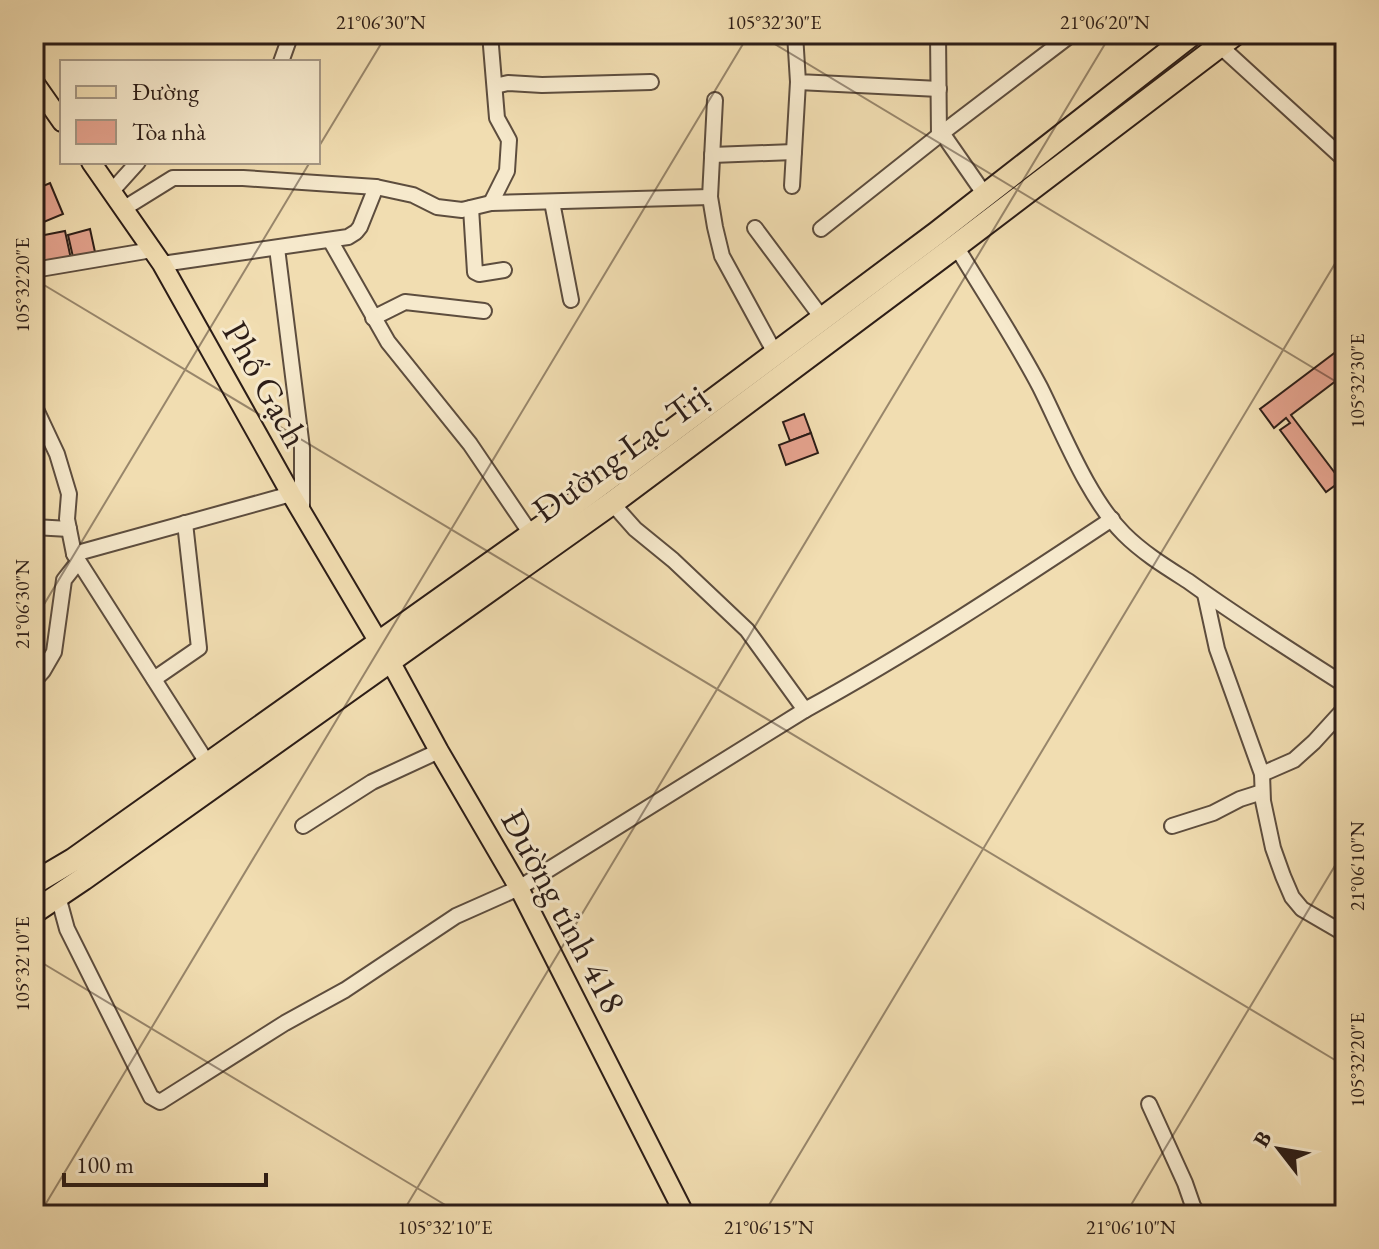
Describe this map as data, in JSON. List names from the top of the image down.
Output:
{
  "streets": {
    "highway": ["Đường Lạc Trị"],
    "main road": ["Phố Gạch", "Đường tỉnh 418"]
  },
  "crossings": [
    ["Phố Gạch", "Đường Lạc Trị"],
    ["Phố Gạch", "Đường tỉnh 418"],
    ["Đường Lạc Trị", "Đường tỉnh 418"]
  ],
  "legend": ["Đường", "Tòa nhà"],
  "scale_bar": "100 m",
  "north": "top left",
  "coordinates": [
    "21°06'30\"N",
    "105°32'30\"E",
    "21°06'20\"N",
    "105°32'20\"E",
    "21°06'10\"N",
    "105°32'10\"E",
    "21°06'15\"N"
  ]
}
